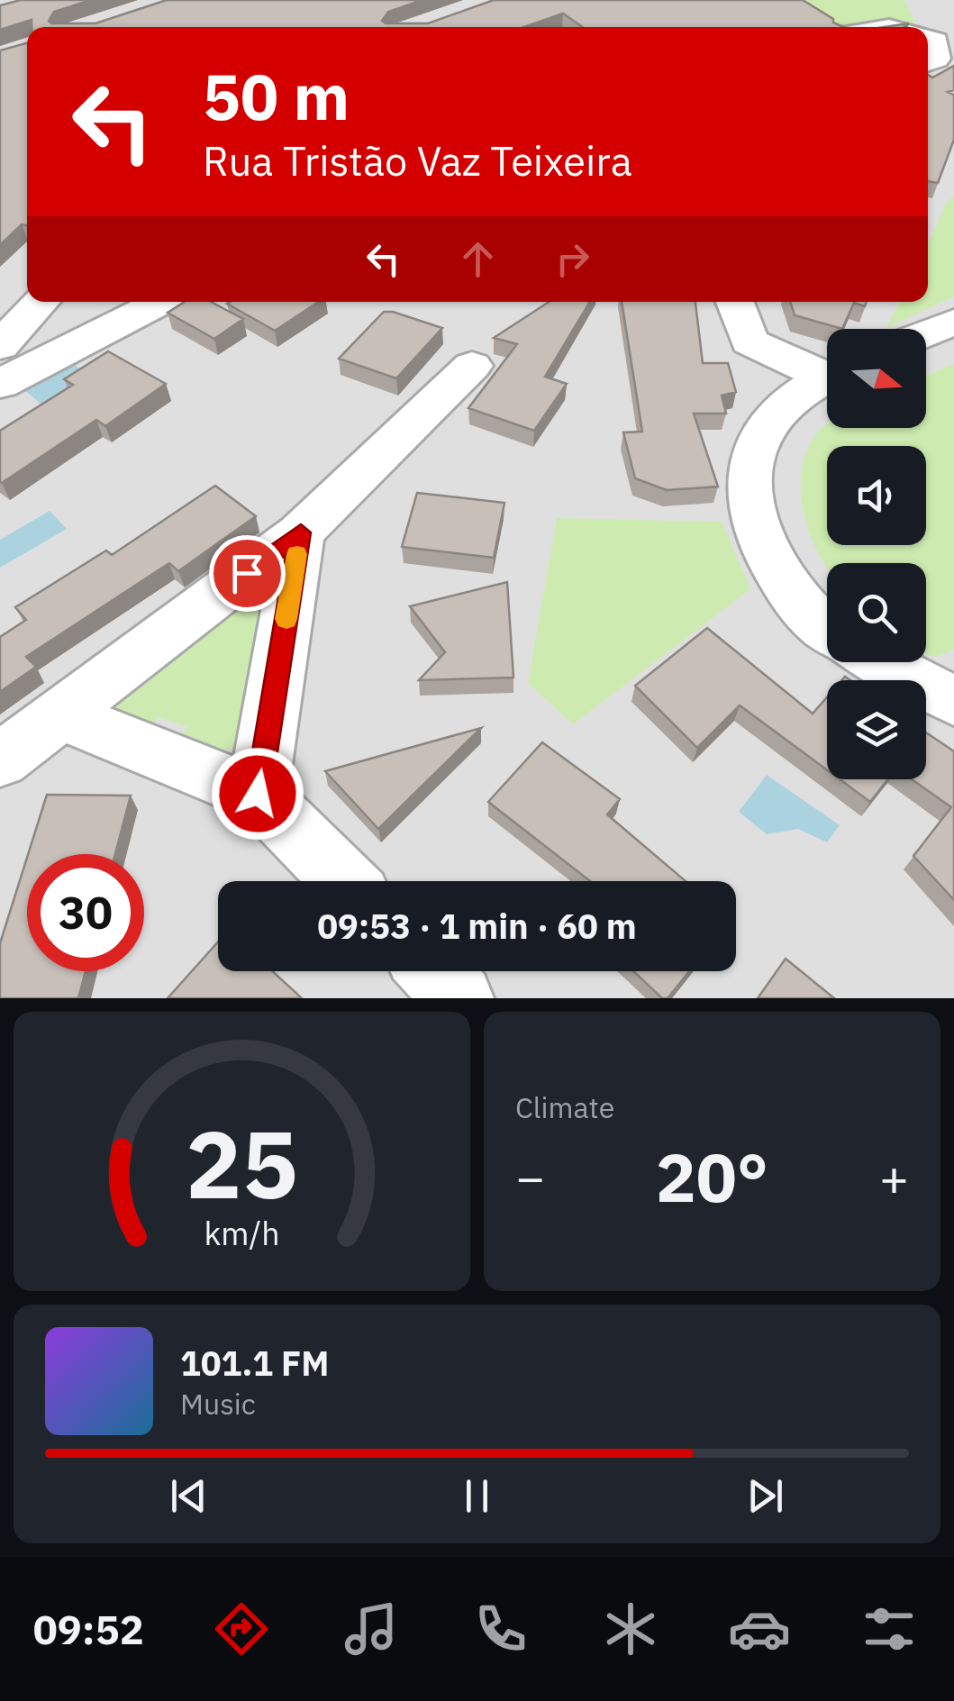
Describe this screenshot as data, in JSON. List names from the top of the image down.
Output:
{
  "north": "right",
  "page": {
    "turn": ["50 m", "Rua Tristão Vaz Teixeira"],
    "limit": "30",
    "trip": "09:53 · 1 min · 60 m",
    "tile": "Climate",
    "heat": ["−", "20°", "+"],
    "song": ["101.1 FM", "Music"],
    "tabs": "09:52",
    "gauge": ["25", "km/h"]
  }
}
